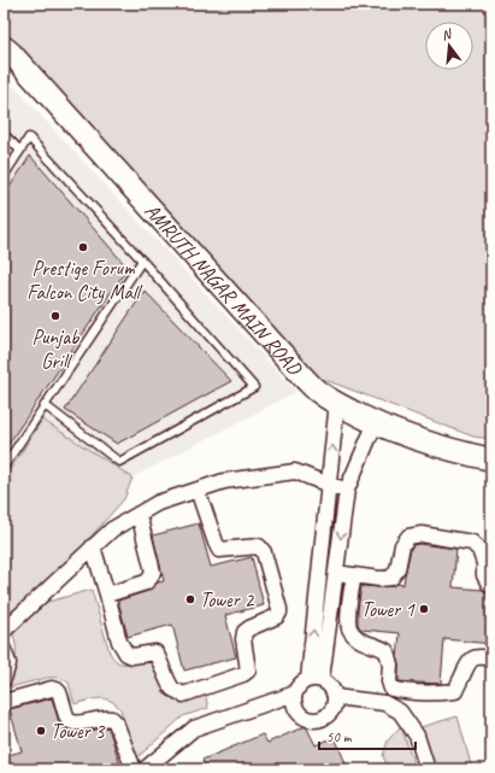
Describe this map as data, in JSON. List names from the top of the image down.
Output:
{
  "streets": {
    "main road": ["AMRUTH NAGAR MAIN ROAD"]
  },
  "places": [
    "Prestige Forum Falcon City Mall",
    "Punjab Grill",
    "Tower 2",
    "Tower 1",
    "Tower 3"
  ],
  "scale_bar": "50 m",
  "north": "top"
}
